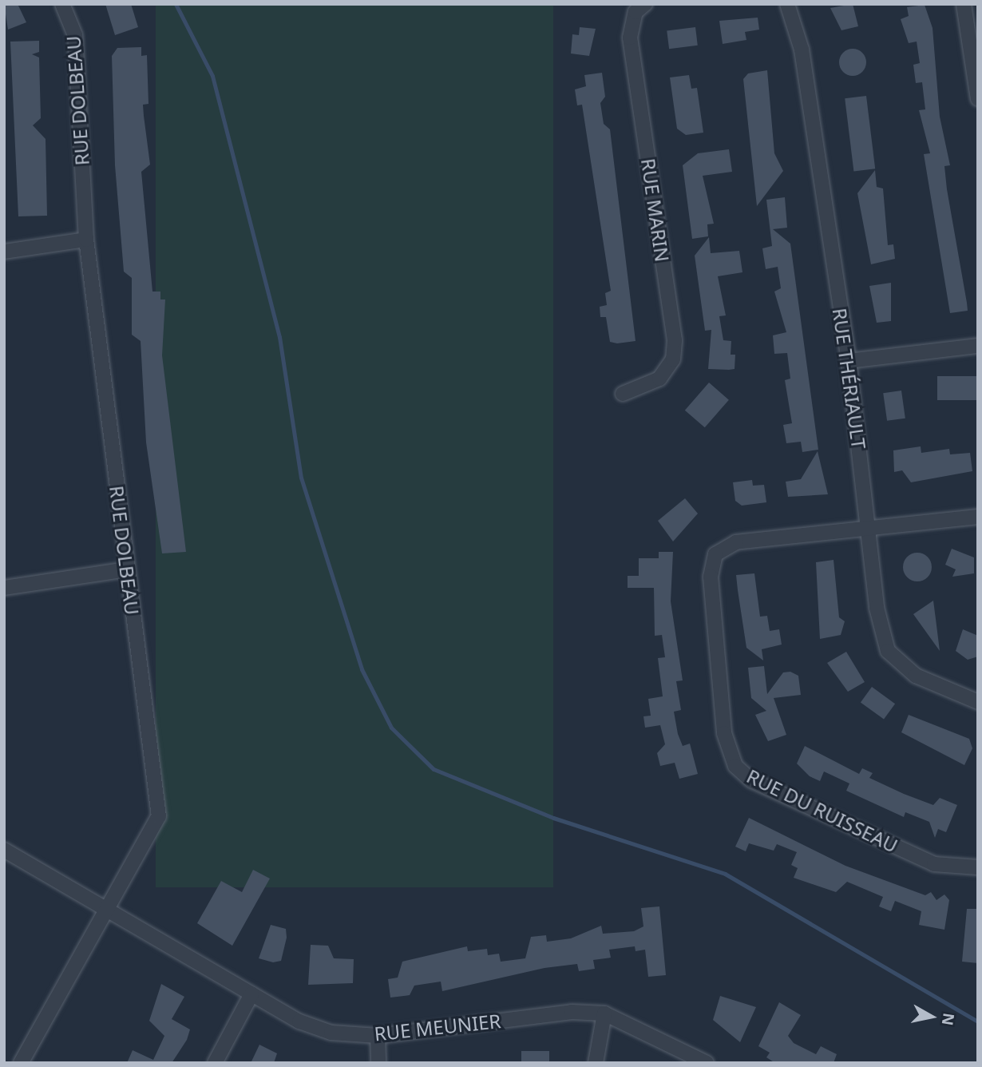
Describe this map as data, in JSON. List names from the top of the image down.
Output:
{
  "streets": {
    "street": [
      "RUE DOLBEAU",
      "RUE MARIN",
      "RUE THÉRIAULT",
      "RUE DU RUISSEAU",
      "RUE MEUNIER"
    ]
  },
  "crossings": [
    ["RUE DOLBEAU", "RUE MEUNIER"],
    ["RUE THÉRIAULT", "RUE DU RUISSEAU"]
  ],
  "north": "right"
}
